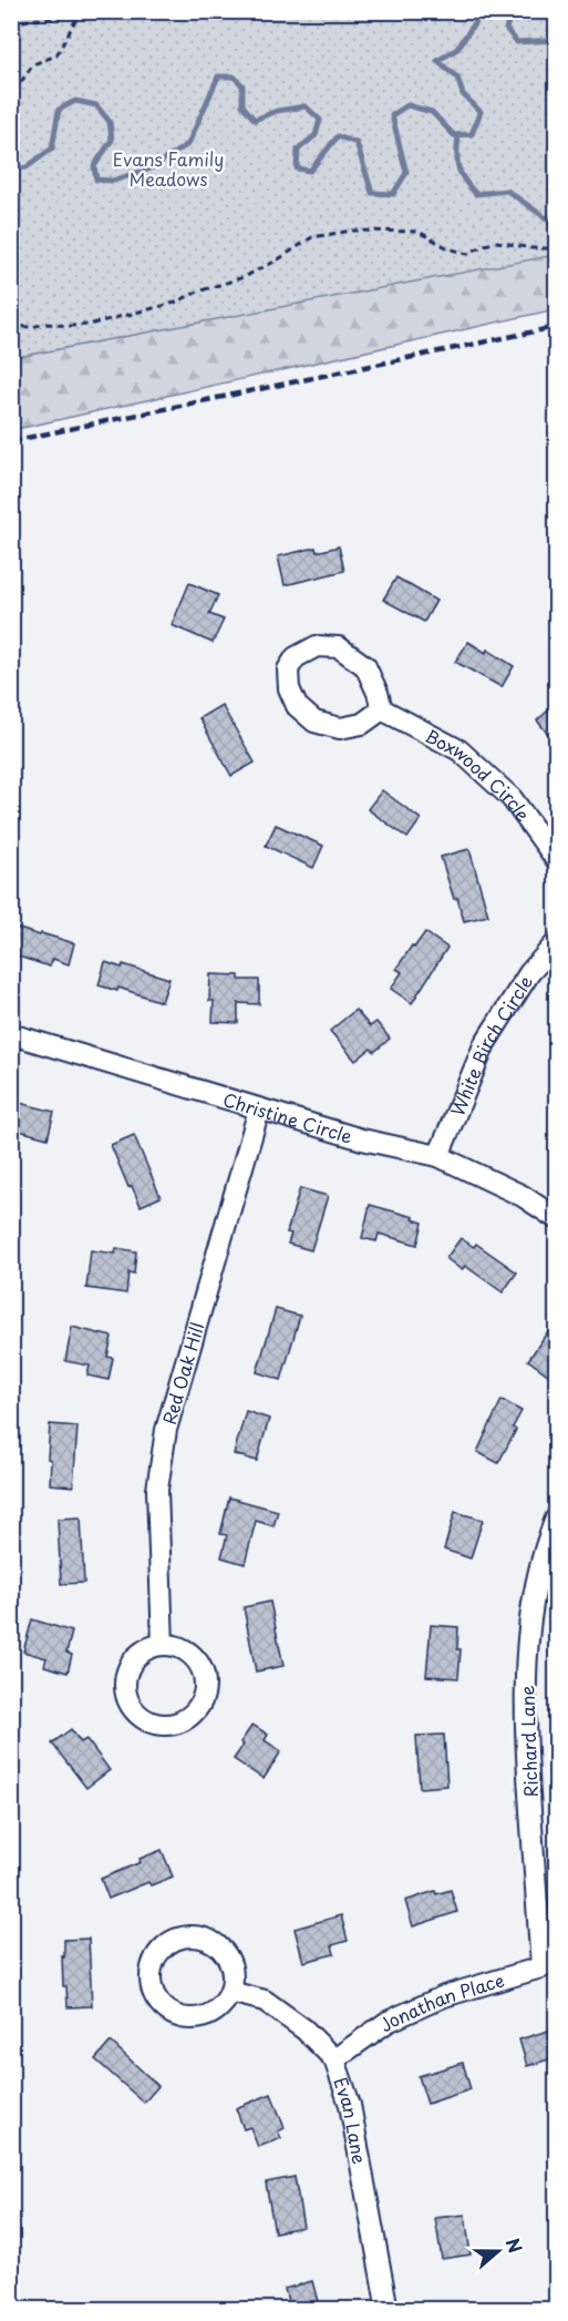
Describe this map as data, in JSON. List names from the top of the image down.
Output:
{
  "streets": {
    "street": [
      "Boxwood Circle",
      "White Birch Circle",
      "Christine Circle",
      "Red Oak Hill",
      "Richard Lane",
      "Jonathan Place",
      "Evan Lane"
    ]
  },
  "crossings": [
    ["White Birch Circle", "Christine Circle"],
    ["Christine Circle", "Red Oak Hill"],
    ["Richard Lane", "Jonathan Place"],
    ["Jonathan Place", "Evan Lane"]
  ],
  "parks": ["Evans Family Meadows"],
  "north": "right"
}
